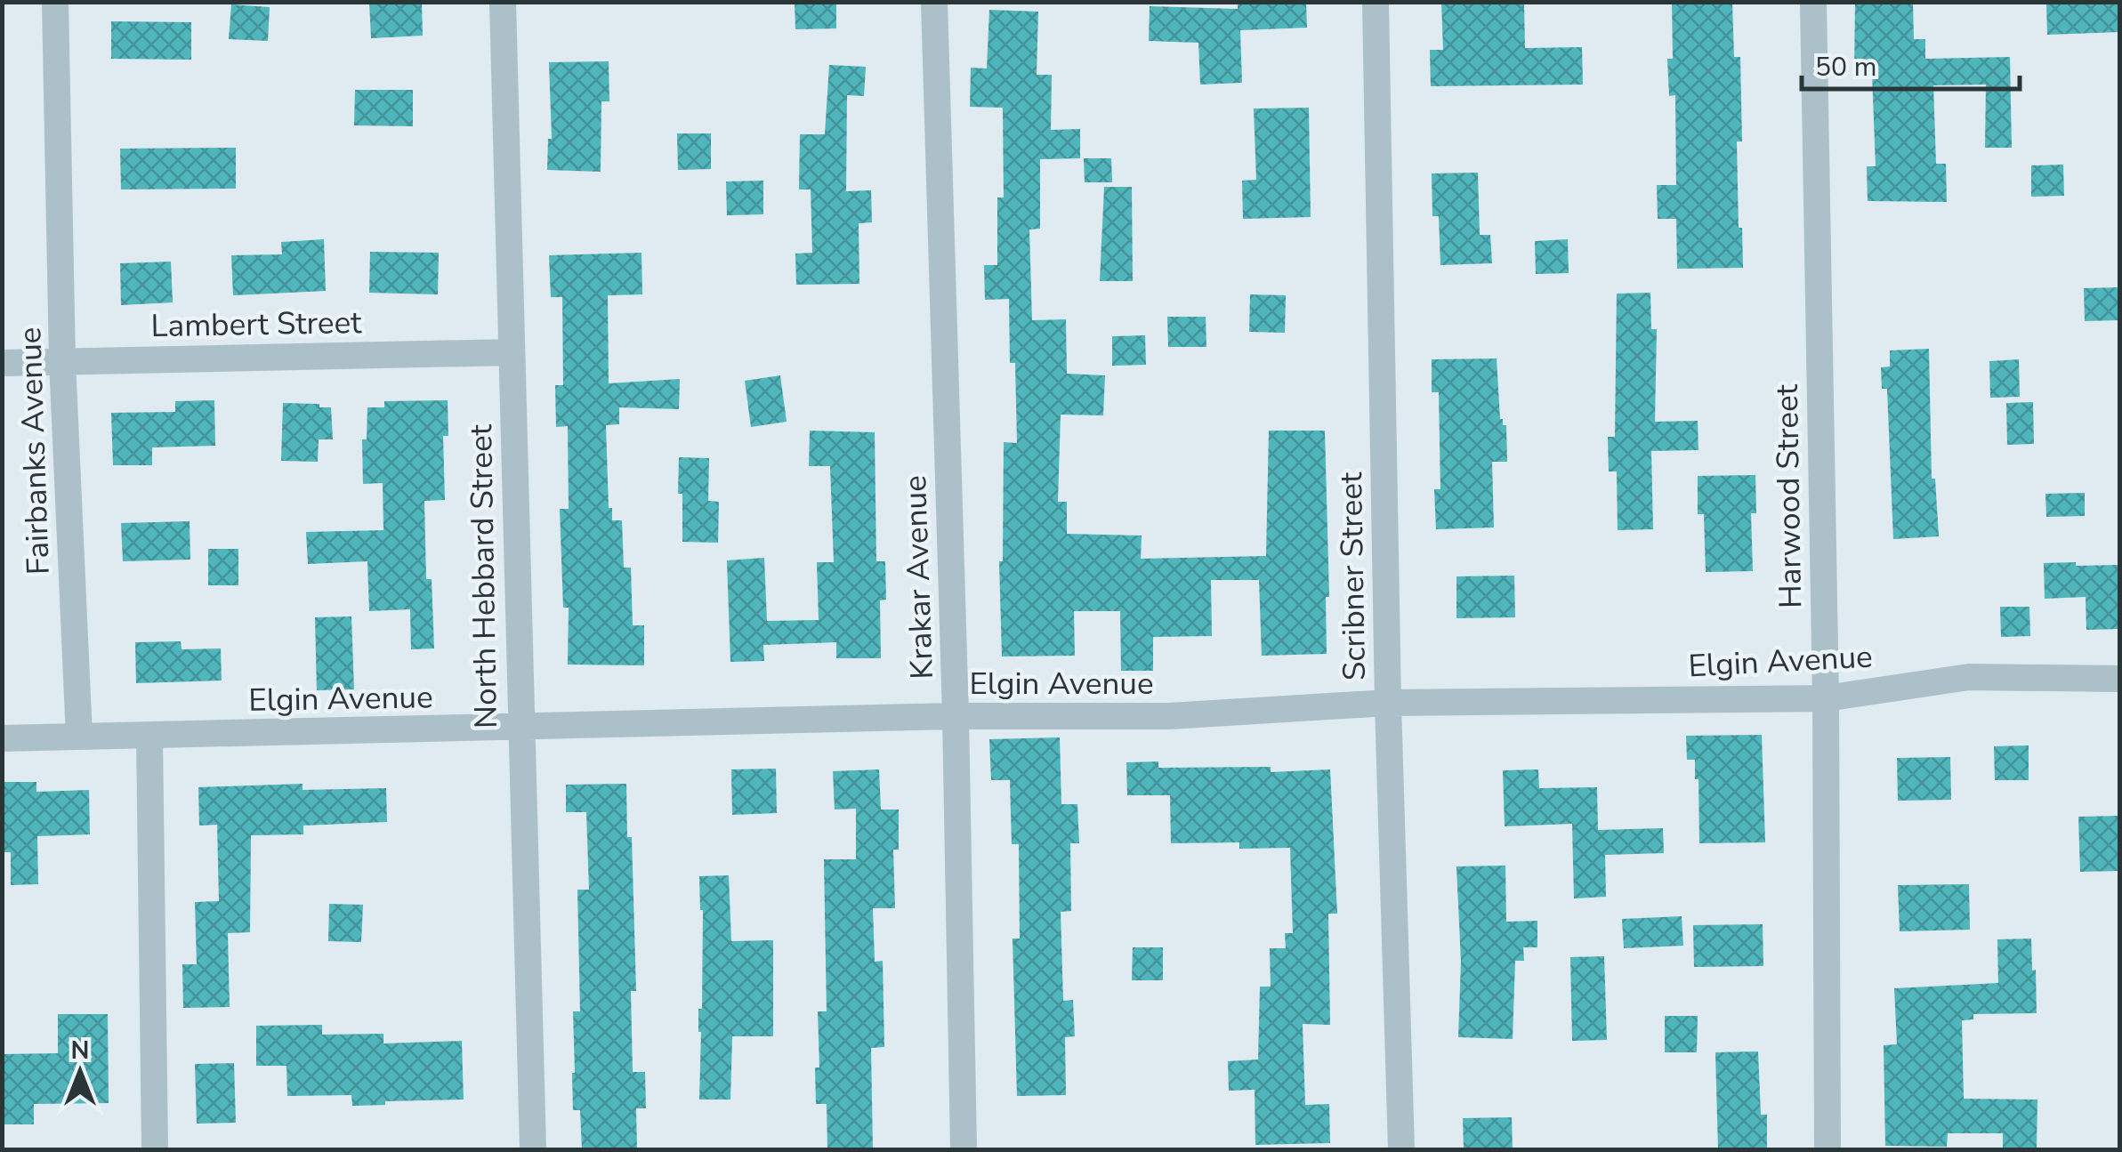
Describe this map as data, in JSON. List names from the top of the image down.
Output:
{
  "streets": {
    "street": [
      "Lambert Street",
      "Fairbanks Avenue",
      "Harwood Street",
      "North Hebbard Street",
      "Scribner Street",
      "Krakar Avenue",
      "Elgin Avenue"
    ]
  },
  "crossings": [
    ["Lambert Street", "Fairbanks Avenue"],
    ["Lambert Street", "North Hebbard Street"],
    ["Fairbanks Avenue", "Elgin Avenue"],
    ["Harwood Street", "Elgin Avenue"],
    ["North Hebbard Street", "Elgin Avenue"],
    ["Scribner Street", "Elgin Avenue"],
    ["Krakar Avenue", "Elgin Avenue"]
  ],
  "scale_bar": "50 m",
  "north": "top"
}
